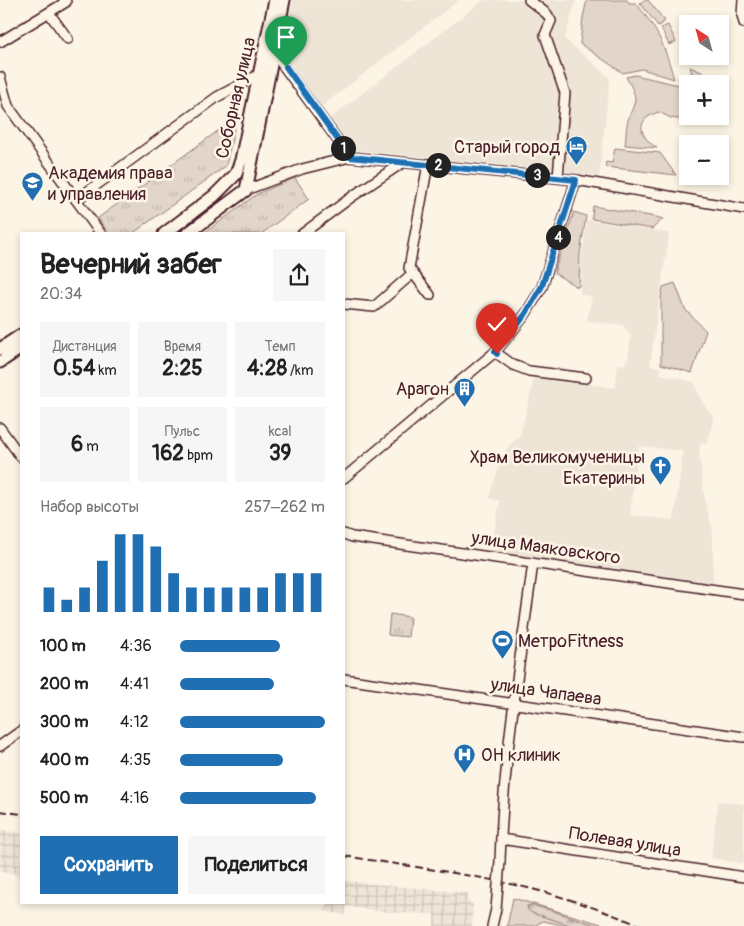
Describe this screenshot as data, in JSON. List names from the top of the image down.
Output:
{
  "streets": {
    "main road": ["Соборная улица"],
    "street": ["улица Маяковского", "улица Чапаева", "Полевая улица"]
  },
  "places": {
    "hotel": ["Старый город"],
    "school or university": ["Академия права и управления"],
    "building": ["Арагон"],
    "church": ["Храм Великомученицы Екатерины"],
    "sports": ["МетроFitness"],
    "hospital": ["ОН клиник"]
  },
  "north": "top left",
  "page": {
    "map_buttons": ["+", "−"],
    "pins": [
      "1",
      "2",
      "3",
      "4"
    ],
    "heading": ["Вечерний забег", "20:34"],
    "stats": [
      ["Дистанция", "0.54 km"],
      ["Время", "2:25"],
      ["Темп", "4:28 /km"],
      ["6 m"],
      ["Пульс", "162 bpm"],
      ["kcal", "39"]
    ],
    "chart": ["Набор высоты", "257–262 m"],
    "list": [
      {
        "name": "100 m",
        "note": "4:36"
      },
      {
        "name": "200 m",
        "note": "4:41"
      },
      {
        "name": "300 m",
        "note": "4:12"
      },
      {
        "name": "400 m",
        "note": "4:35"
      },
      {
        "name": "500 m",
        "note": "4:16"
      }
    ],
    "buttons": ["Сохранить", "Поделиться"]
  }
}
